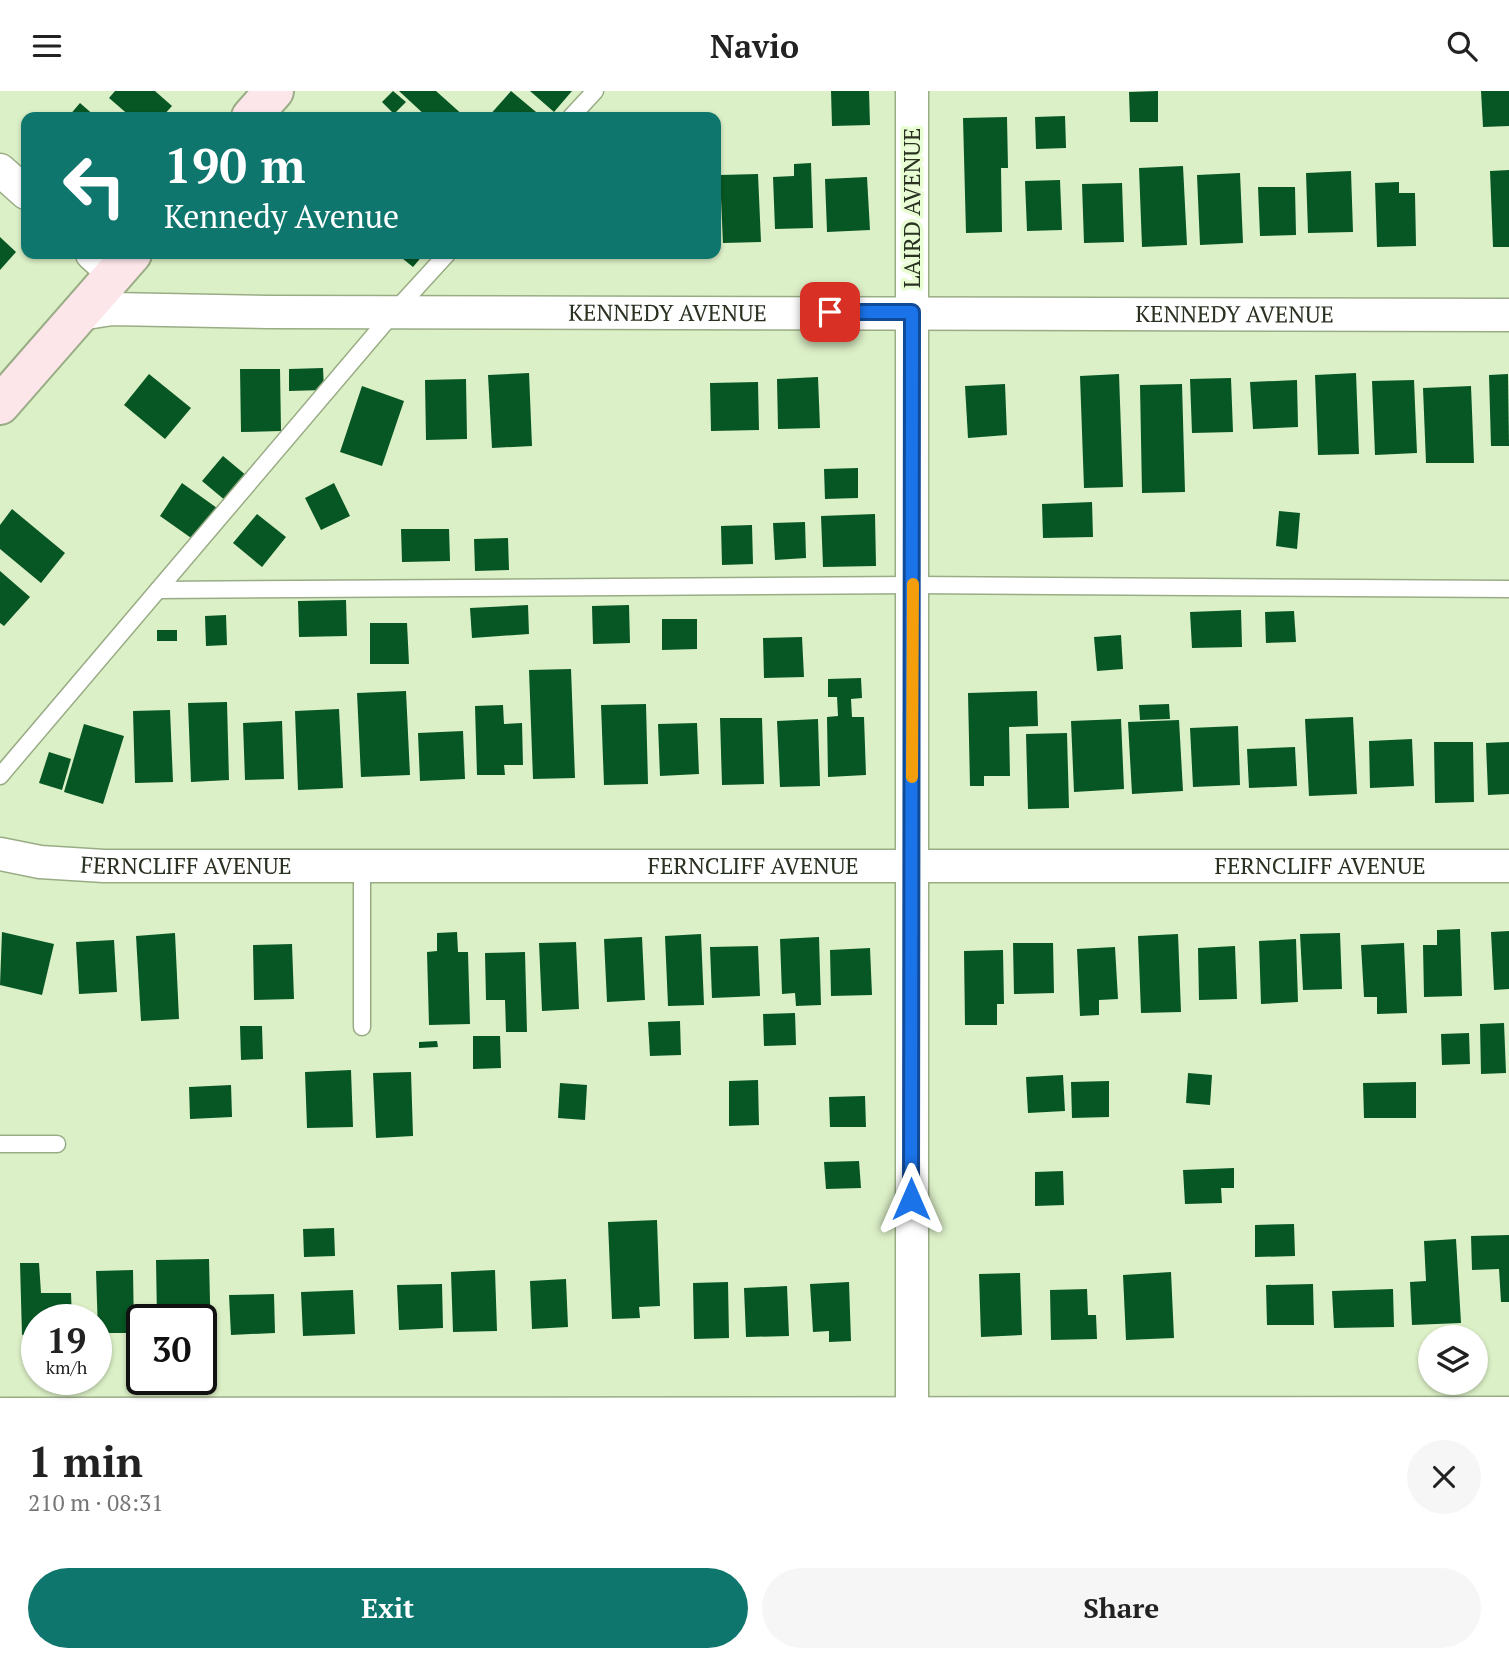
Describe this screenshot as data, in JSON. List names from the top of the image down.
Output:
{
  "streets": {
    "street": ["LAIRD AVENUE", "KENNEDY AVENUE", "FERNCLIFF AVENUE"]
  },
  "crossings": [
    ["LAIRD AVENUE", "KENNEDY AVENUE"],
    ["LAIRD AVENUE", "FERNCLIFF AVENUE"]
  ],
  "page": {
    "header": "Navio",
    "turn": ["190 m", "Kennedy Avenue"],
    "speed": "19 km/h",
    "limit": "30",
    "heading": ["1 min", "210 m · 08:31"],
    "buttons": ["Exit", "Share"]
  }
}
